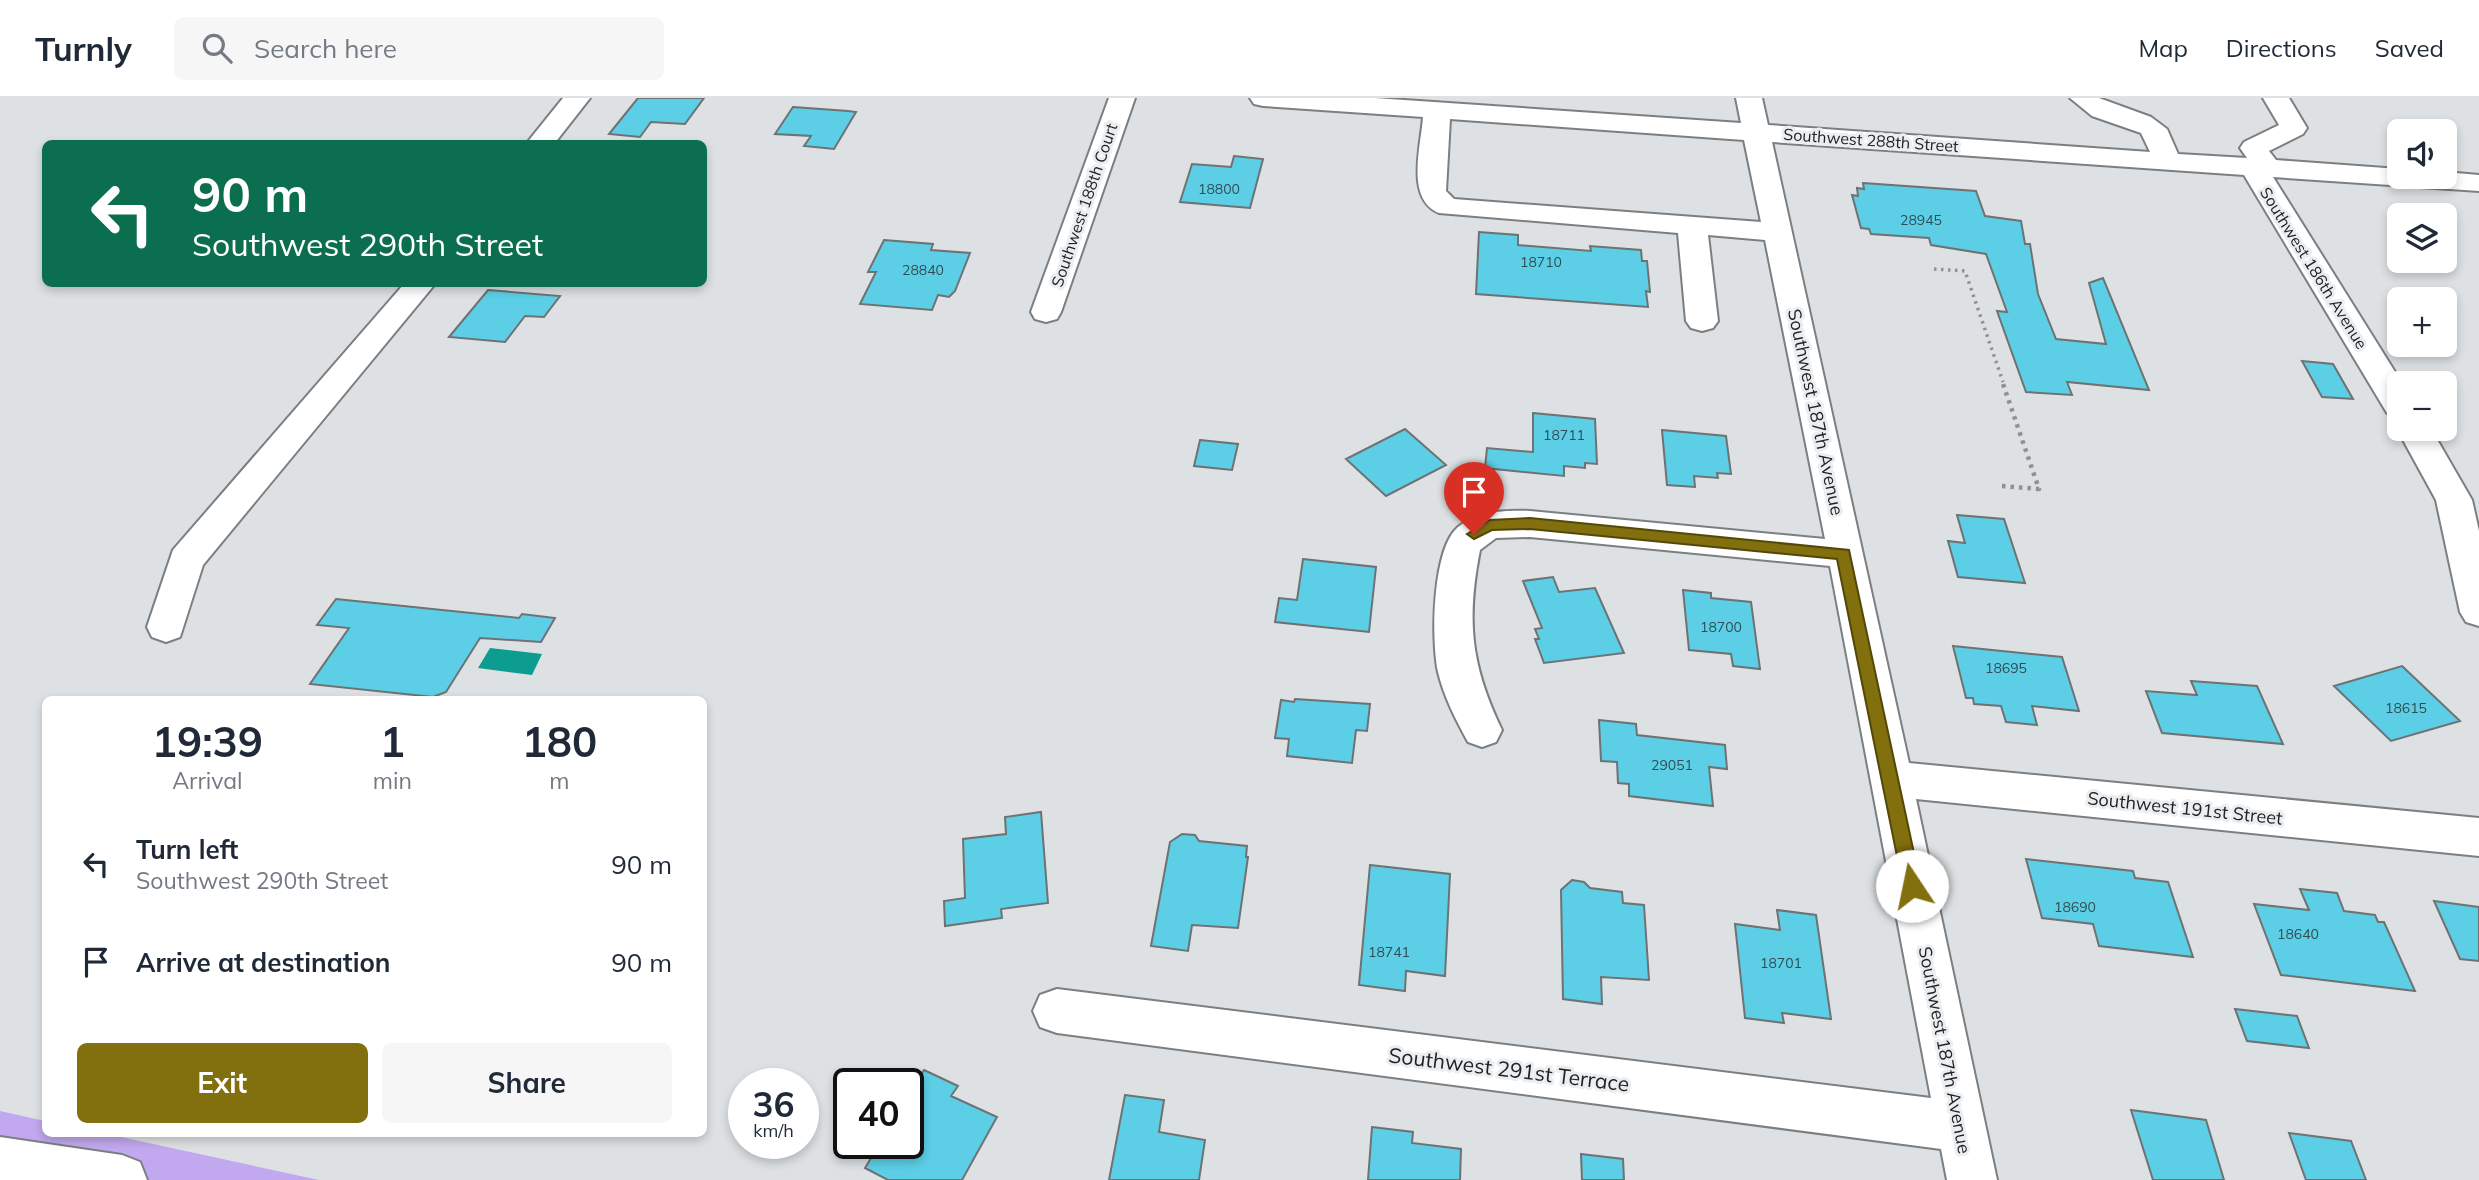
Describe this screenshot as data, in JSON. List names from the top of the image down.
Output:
{
  "streets": {
    "street": [
      "Southwest 288th Street",
      "Southwest 188th Court",
      "Southwest 186th Avenue",
      "Southwest 187th Avenue",
      "Southwest 191st Street",
      "Southwest 291st Terrace"
    ]
  },
  "crossings": [
    ["Southwest 288th Street", "Southwest 186th Avenue"],
    ["Southwest 288th Street", "Southwest 187th Avenue"],
    ["Southwest 187th Avenue", "Southwest 191st Street"],
    ["Southwest 187th Avenue", "Southwest 291st Terrace"]
  ],
  "house_numbers": [
    "18800",
    "28945",
    "18710",
    "28840",
    "18711",
    "18700",
    "18695",
    "18615",
    "29051",
    "18690",
    "18640",
    "18741",
    "18701"
  ],
  "page": {
    "header": "Turnly",
    "search": "Search here",
    "nav": ["Map", "Directions", "Saved"],
    "map_buttons": ["+", "−"],
    "turn": ["90 m", "Southwest 290th Street"],
    "eta": [
      "19:39",
      "Arrival",
      "1",
      "min",
      "180",
      "m"
    ],
    "list": [
      {
        "name": "Turn left",
        "note": "Southwest 290th Street",
        "value": "90 m"
      },
      {
        "name": "Arrive at destination",
        "value": "90 m"
      }
    ],
    "buttons": ["Exit", "Share"],
    "speed": "36 km/h",
    "limit": "40"
  }
}
